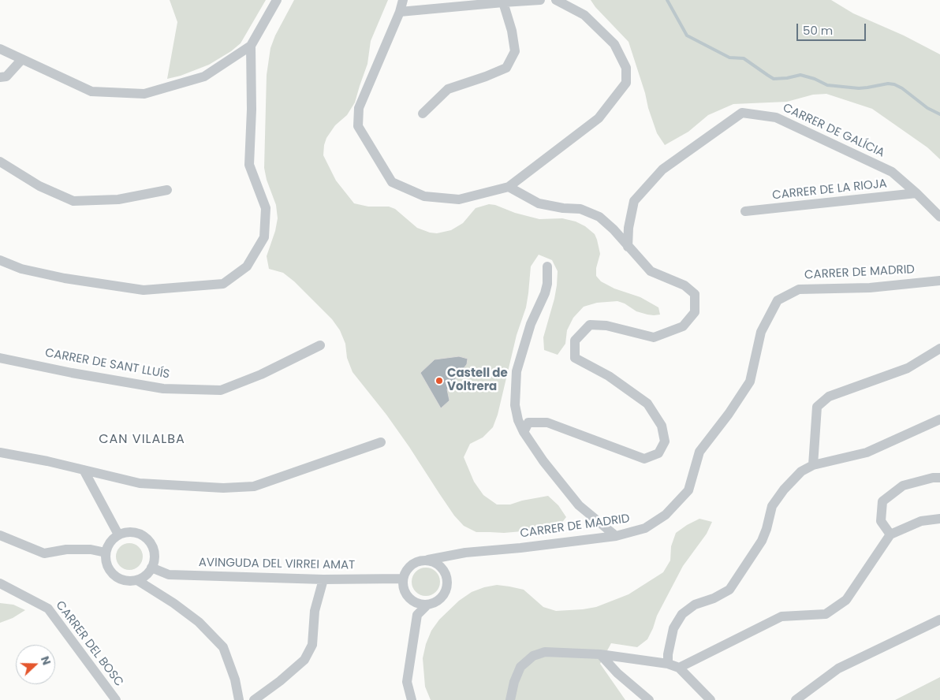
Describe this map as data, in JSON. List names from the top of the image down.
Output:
{
  "streets": {
    "street": [
      "CARRER DE GALÍCIA",
      "CARRER DE LA RIOJA",
      "CARRER DE MADRID",
      "CARRER DE SANT LLUÍS",
      "AVINGUDA DEL VIRREI AMAT",
      "CARRER DEL BOSC"
    ]
  },
  "crossings": [
    ["CARRER DE GALÍCIA", "CARRER DE LA RIOJA"],
    ["CARRER DE MADRID", "AVINGUDA DEL VIRREI AMAT"]
  ],
  "districts": ["CAN VILALBA"],
  "places": ["Castell de Voltrera"],
  "scale_bar": "50 m",
  "north": "right"
}
